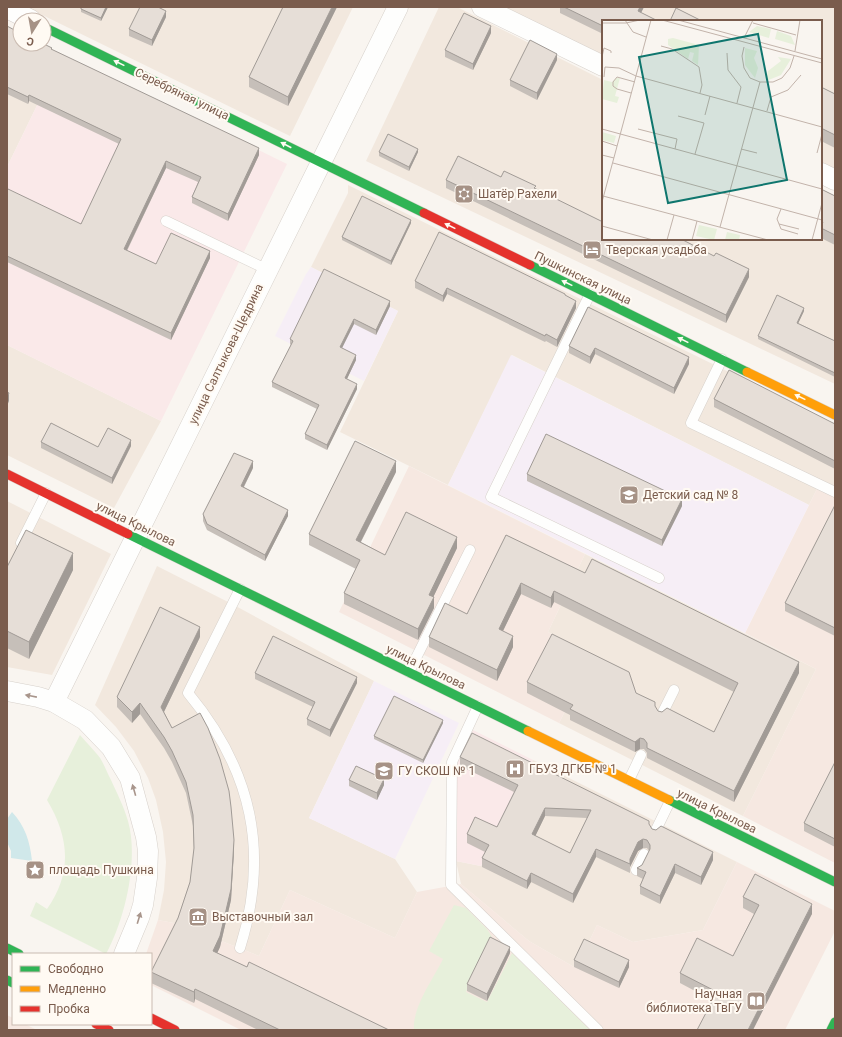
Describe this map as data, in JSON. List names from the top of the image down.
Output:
{
  "streets": {
    "street": [
      "Серебряная улица",
      "Пушкинская улица",
      "улица Салтыкова-Щедрина",
      "улица Крылова"
    ]
  },
  "crossings": [
    ["Серебряная улица", "Пушкинская улица"],
    ["Серебряная улица", "улица Салтыкова-Щедрина"],
    ["Пушкинская улица", "улица Салтыкова-Щедрина"],
    ["улица Салтыкова-Щедрина", "улица Крылова"]
  ],
  "one_way": ["Серебряная улица", "Пушкинская улица"],
  "places": {
    "synagogue": ["Шатёр Рахели"],
    "hotel": ["Тверская усадьба"],
    "school or university": ["Детский сад № 8", "ГУ СКОШ № 1"],
    "hospital": ["ГБУЗ ДГКБ № 1"],
    "place": ["площадь Пушкина"],
    "museum": ["Выставочный зал"],
    "library": ["Научная библиотека ТвГУ"]
  },
  "legend": ["Свободно", "Медленно", "Пробка"],
  "north": "bottom"
}
